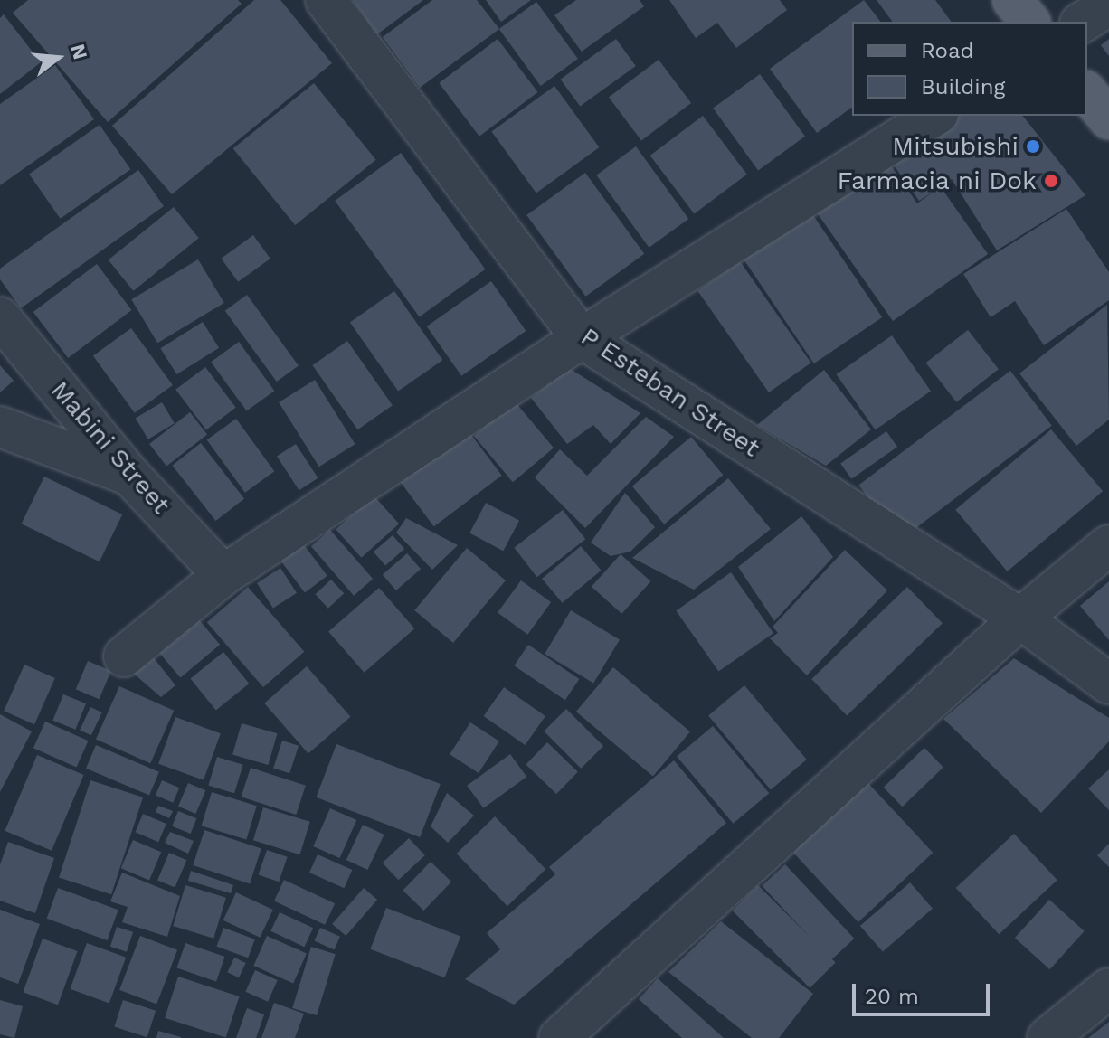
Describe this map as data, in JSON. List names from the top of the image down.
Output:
{
  "streets": {
    "street": ["P Esteban Street", "Mabini Street"]
  },
  "places": ["Mitsubishi", "Farmacia ni Dok"],
  "legend": ["Road", "Building"],
  "scale_bar": "20 m",
  "north": "right"
}
